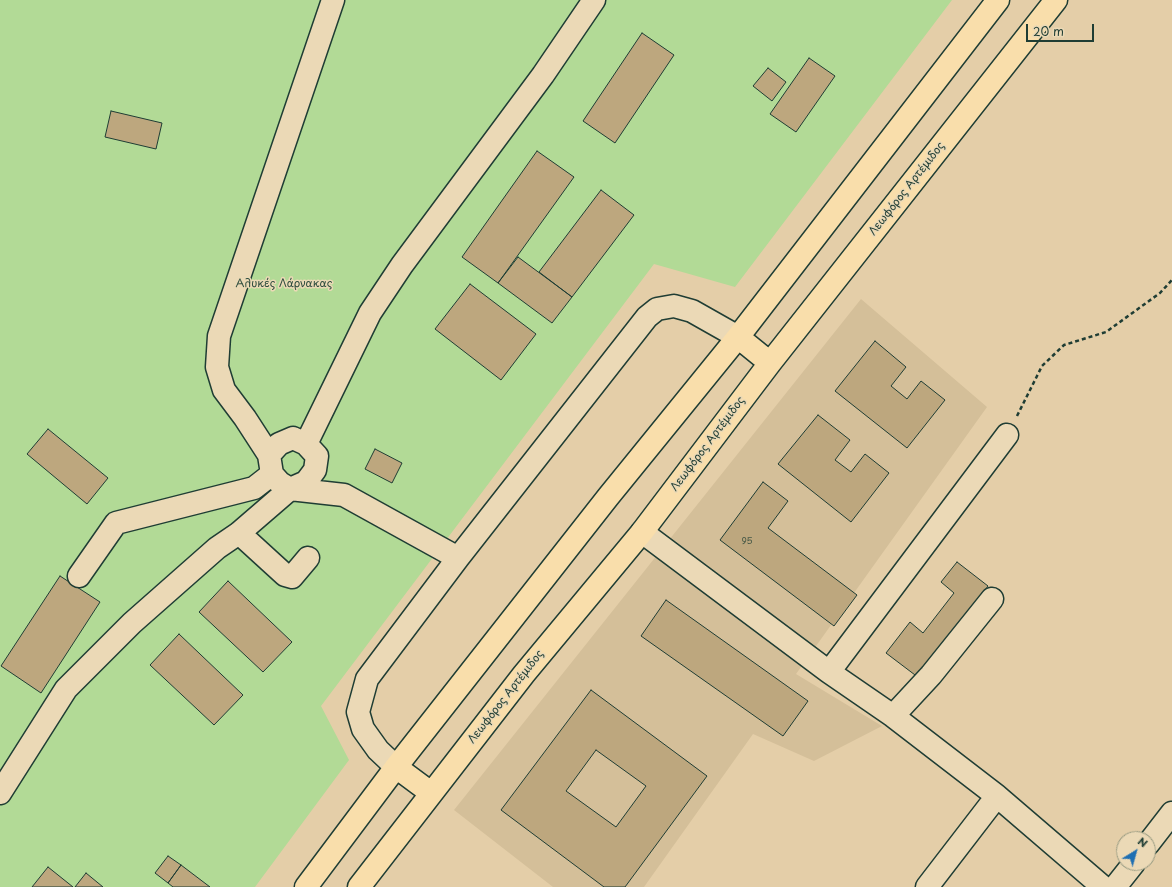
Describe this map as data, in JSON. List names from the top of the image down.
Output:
{
  "streets": {
    "main road": ["Λεωφόρος Αρτέμιδος"]
  },
  "parks": ["Αλυκές Λάρνακας"],
  "house_numbers": ["95"],
  "scale_bar": "20 m",
  "north": "top right"
}
